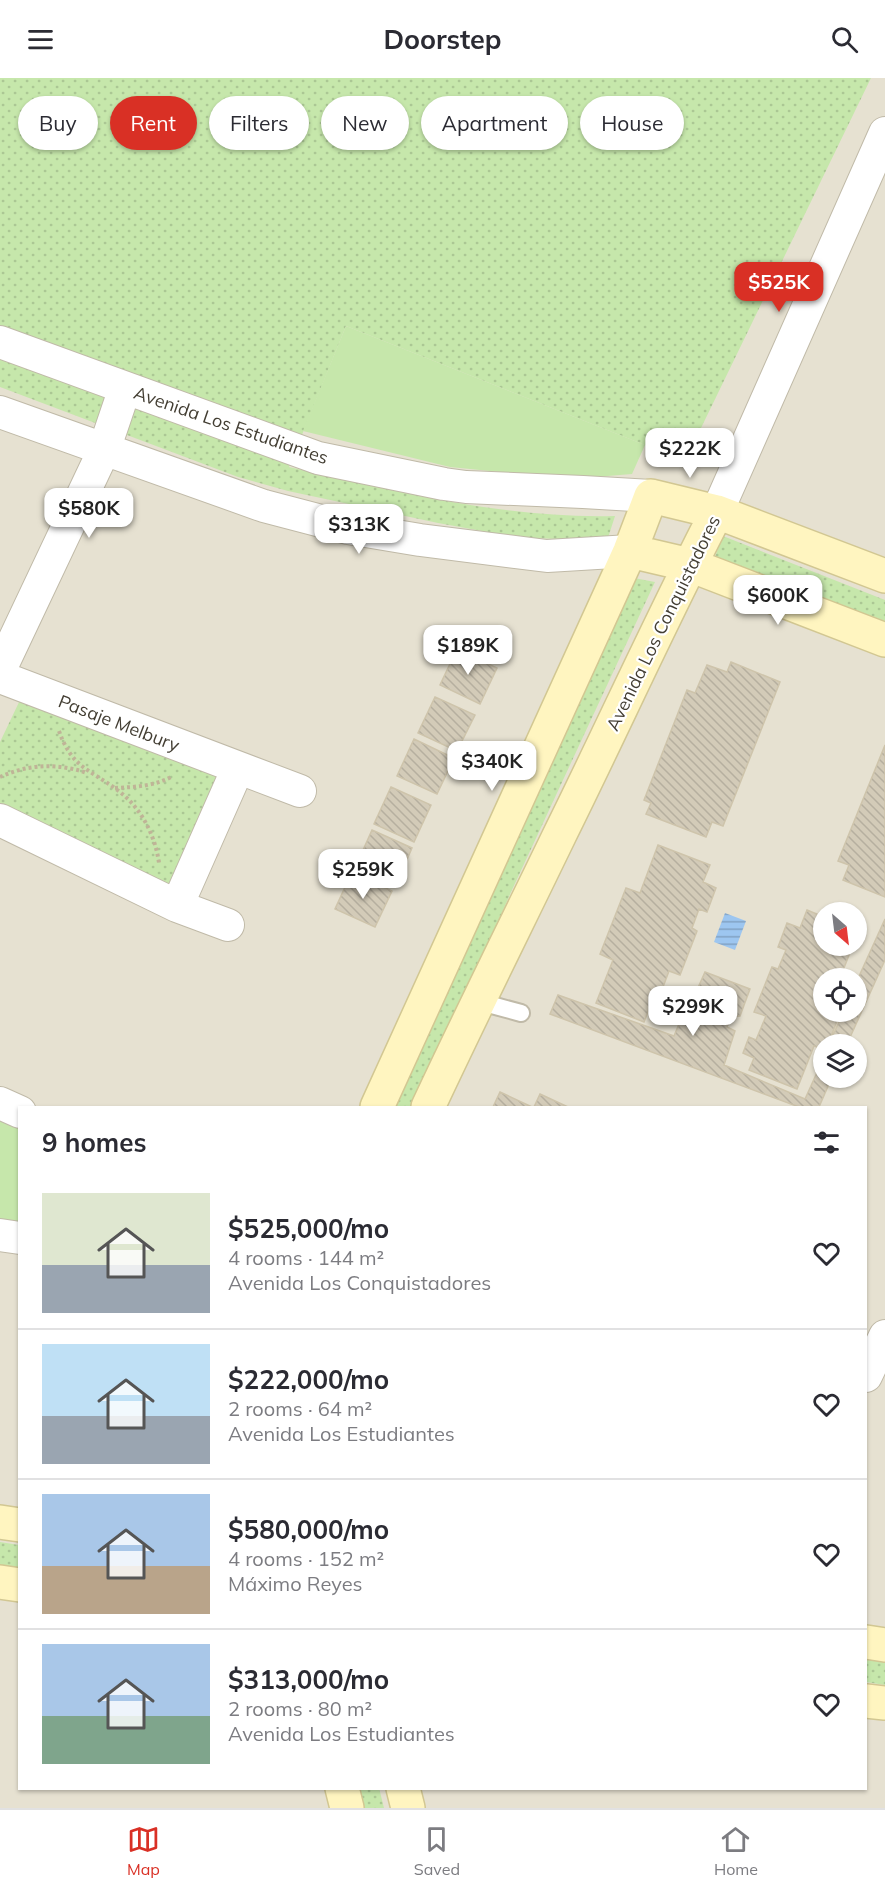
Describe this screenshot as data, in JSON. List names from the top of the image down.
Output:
{
  "streets": {
    "street": ["Avenida Los Estudiantes", "Avenida Los Conquistadores", "Pasaje Melbury"]
  },
  "crossings": [
    ["Avenida Los Estudiantes", "Avenida Los Conquistadores"]
  ],
  "north": "bottom right",
  "page": {
    "header": "Doorstep",
    "chip": [
      "Buy",
      "Rent",
      "Filters",
      "New",
      "Apartment",
      "House"
    ],
    "price": [
      "$525K",
      "$222K",
      "$580K",
      "$313K",
      "$600K",
      "$189K",
      "$340K",
      "$259K",
      "$299K"
    ],
    "heading": "9 homes",
    "list": [
      {
        "name": "$525,000/mo",
        "note": "4 rooms · 144 m² · Avenida Los Conquistadores"
      },
      {
        "name": "$222,000/mo",
        "note": "2 rooms · 64 m² · Avenida Los Estudiantes"
      },
      {
        "name": "$580,000/mo",
        "note": "4 rooms · 152 m² · Máximo Reyes"
      },
      {
        "name": "$313,000/mo",
        "note": "2 rooms · 80 m² · Avenida Los Estudiantes"
      }
    ],
    "tabs": ["Map", "Saved", "Home"]
  }
}
